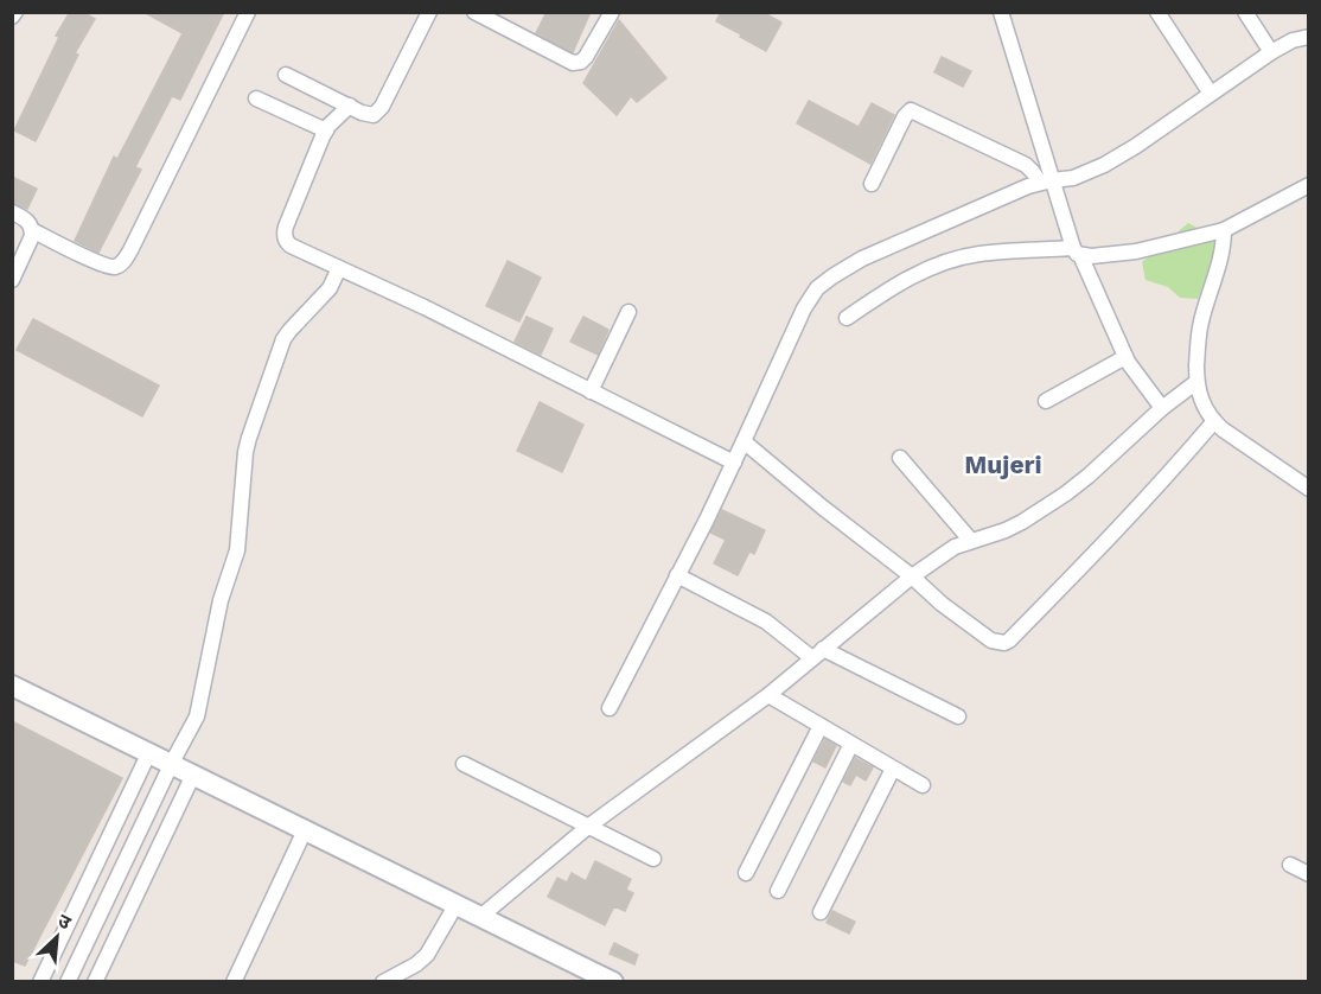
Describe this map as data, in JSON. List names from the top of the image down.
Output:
{
  "districts": ["Mujeri"],
  "north": "top right"
}
